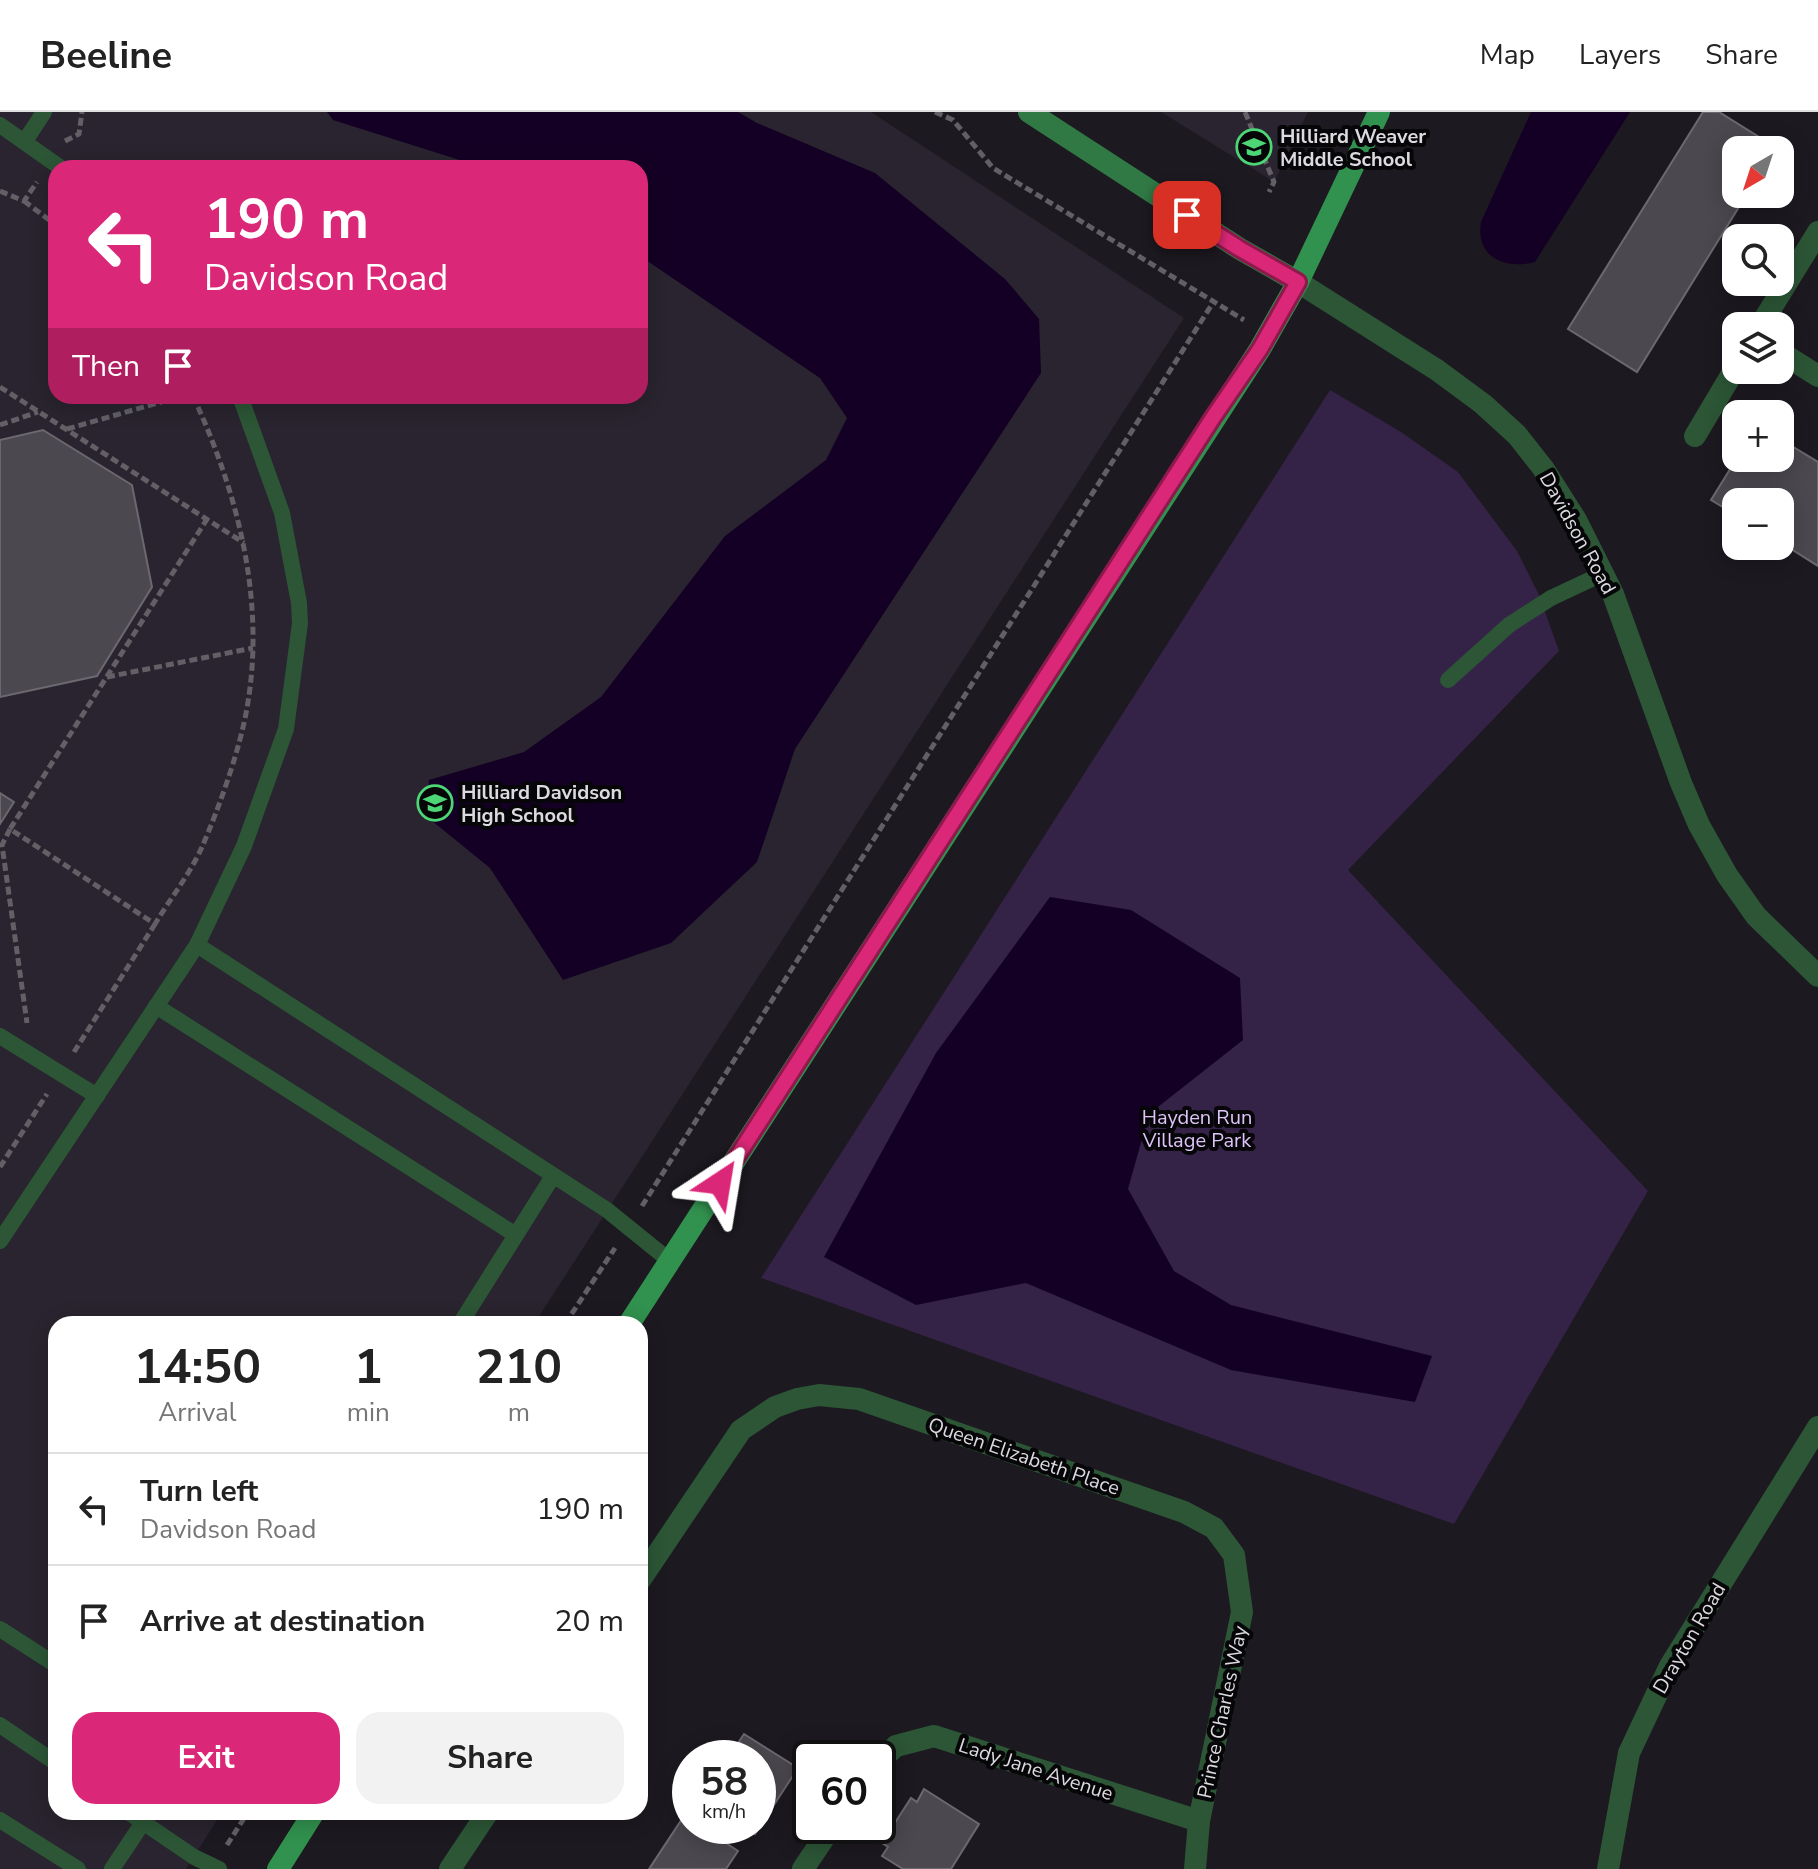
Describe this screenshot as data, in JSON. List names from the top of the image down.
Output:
{
  "streets": {
    "main road": ["Davidson Road"],
    "street": [
      "Queen Elizabeth Place",
      "Drayton Road",
      "Prince Charles Way",
      "Lady Jane Avenue"
    ]
  },
  "crossings": [
    ["Queen Elizabeth Place", "Prince Charles Way"],
    ["Prince Charles Way", "Lady Jane Avenue"]
  ],
  "parks": ["Hayden Run Village Park"],
  "places": {
    "school or university": ["Hilliard Weaver Middle School", "Hilliard Davidson High School"]
  },
  "north": "bottom left",
  "page": {
    "header": "Beeline",
    "nav": ["Map", "Layers", "Share"],
    "map_buttons": ["+", "−"],
    "turn": ["190 m", "Davidson Road"],
    "then": "Then",
    "eta": [
      "14:50",
      "Arrival",
      "1",
      "min",
      "210",
      "m"
    ],
    "list": [
      {
        "name": "Turn left",
        "note": "Davidson Road",
        "value": "190 m"
      },
      {
        "name": "Arrive at destination",
        "value": "20 m"
      }
    ],
    "buttons": ["Exit", "Share"],
    "speed": "58 km/h",
    "limit": "60"
  }
}
